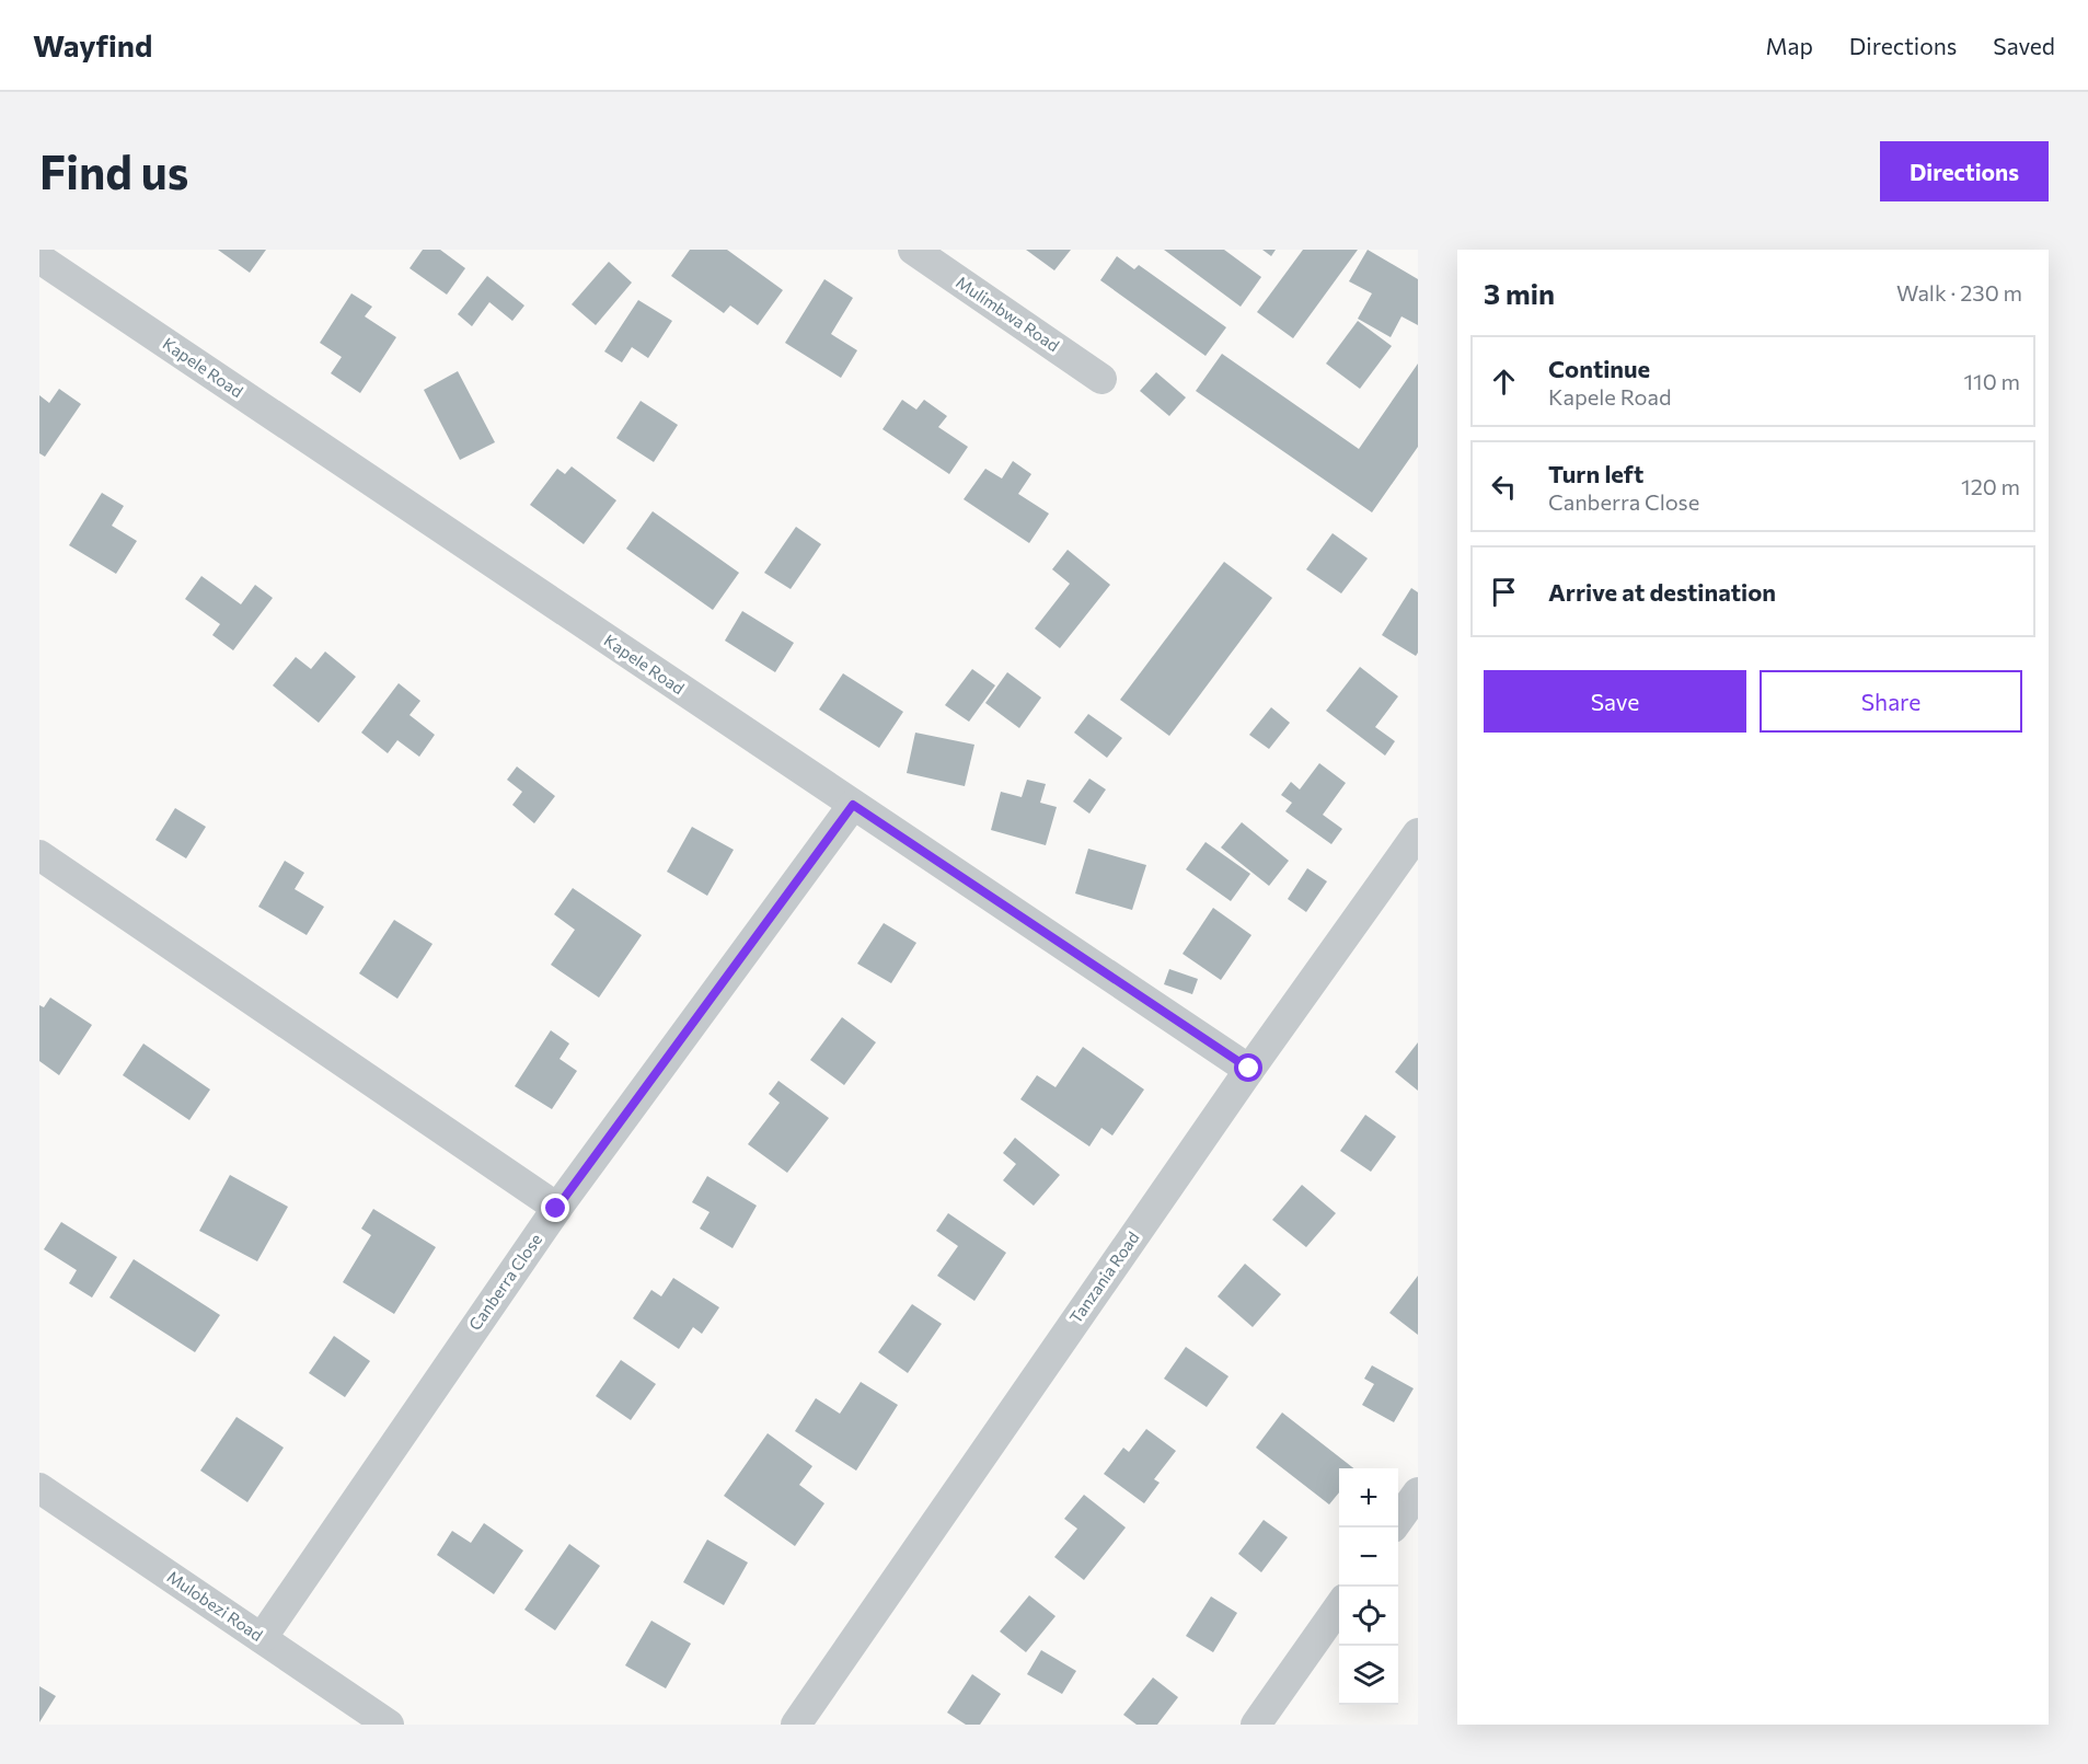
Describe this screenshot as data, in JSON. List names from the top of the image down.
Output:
{
  "streets": {
    "street": [
      "Mulimbwa Road",
      "Kapele Road",
      "Tanzania Road",
      "Canberra Close",
      "Mulobezi Road"
    ]
  },
  "crossings": [
    ["Kapele Road", "Tanzania Road"],
    ["Kapele Road", "Canberra Close"],
    ["Canberra Close", "Mulobezi Road"]
  ],
  "page": {
    "header": "Wayfind",
    "nav": ["Map", "Directions", "Saved"],
    "buttons": [
      "Directions",
      ["Save", "Share"]
    ],
    "title": "Find us",
    "heading": ["3 min", "Walk · 230 m"],
    "list": [
      ["Continue", "Kapele Road", "110 m"],
      ["Turn left", "Canberra Close", "120 m"],
      "Arrive at destination"
    ],
    "map_buttons": ["+", "−"]
  }
}
